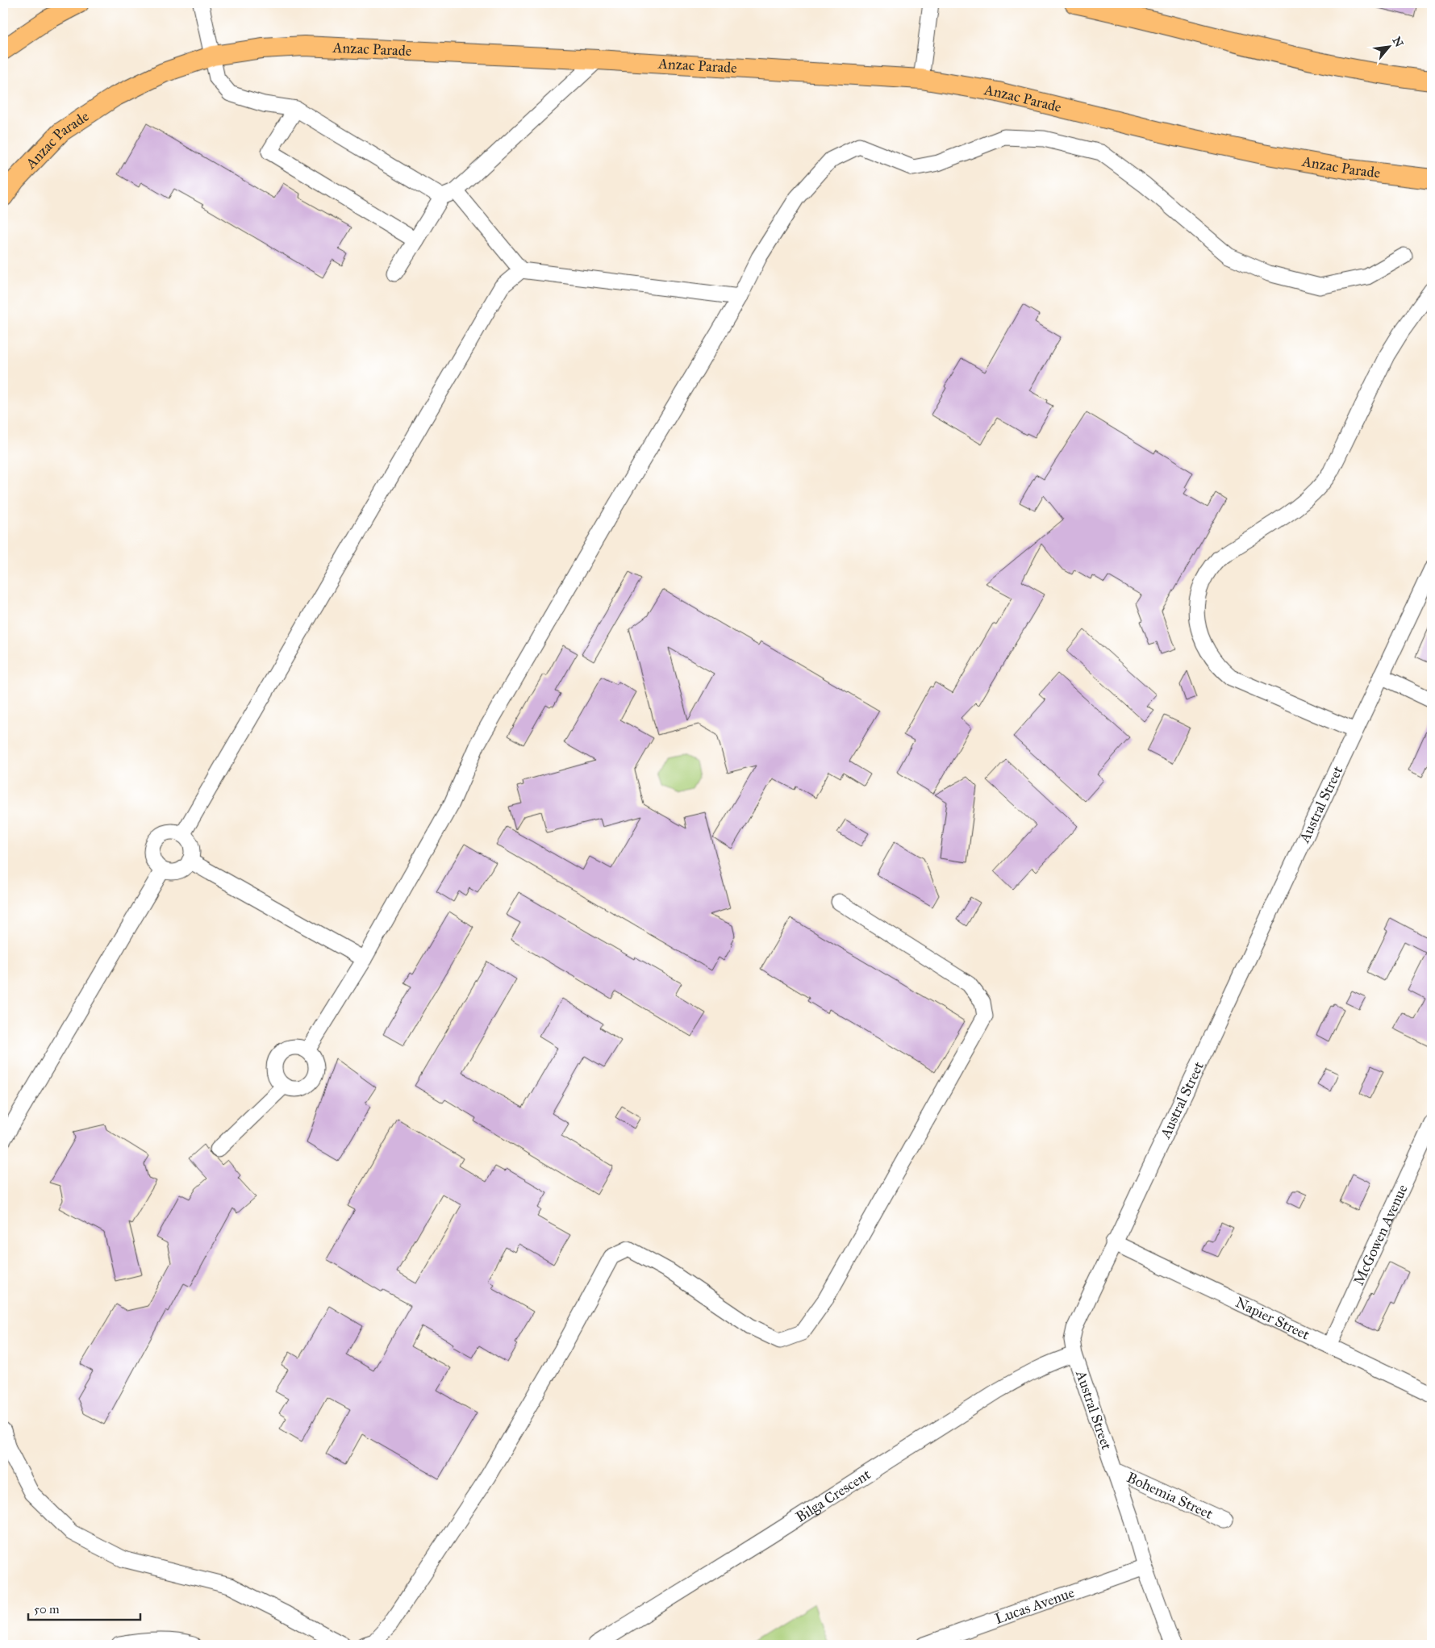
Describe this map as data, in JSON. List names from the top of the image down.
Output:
{
  "streets": {
    "main road": ["Anzac Parade"],
    "street": [
      "Austral Street",
      "McGowen Avenue",
      "Napier Street",
      "Bilga Crescent",
      "Bohemia Street",
      "Lucas Avenue"
    ]
  },
  "crossings": [
    ["Austral Street", "Napier Street"],
    ["Austral Street", "Bilga Crescent"],
    ["Austral Street", "Bohemia Street"],
    ["Austral Street", "Lucas Avenue"],
    ["McGowen Avenue", "Napier Street"]
  ],
  "scale_bar": "50 m",
  "north": "top right"
}
